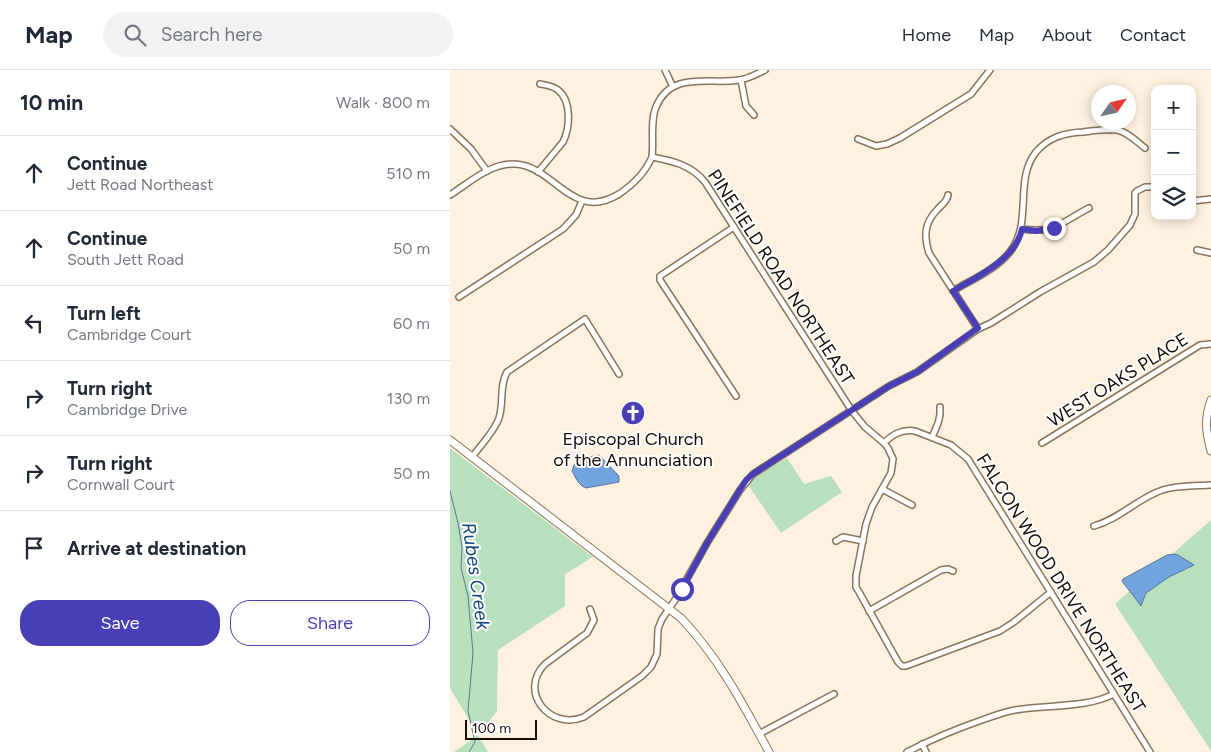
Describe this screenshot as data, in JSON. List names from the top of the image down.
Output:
{
  "streets": {
    "street": ["PINEFIELD ROAD NORTHEAST", "WEST OAKS PLACE", "FALCON WOOD DRIVE NORTHEAST"]
  },
  "crossings": [
    ["PINEFIELD ROAD NORTHEAST", "FALCON WOOD DRIVE NORTHEAST"]
  ],
  "water": ["Rubes Creek"],
  "places": {
    "church": ["Episcopal Church of the Annunciation"]
  },
  "scale_bar": "100 m",
  "north": "top right",
  "page": {
    "header": "Map",
    "search": "Search here",
    "nav": [
      "Home",
      "Map",
      "About",
      "Contact"
    ],
    "heading": ["10 min", "Walk · 800 m"],
    "map_buttons": ["+", "−"],
    "list": [
      ["Continue", "Jett Road Northeast", "510 m"],
      ["Continue", "South Jett Road", "50 m"],
      ["Turn left", "Cambridge Court", "60 m"],
      ["Turn right", "Cambridge Drive", "130 m"],
      ["Turn right", "Cornwall Court", "50 m"],
      "Arrive at destination"
    ],
    "buttons": ["Save", "Share"],
    "scale": "100 m"
  }
}
